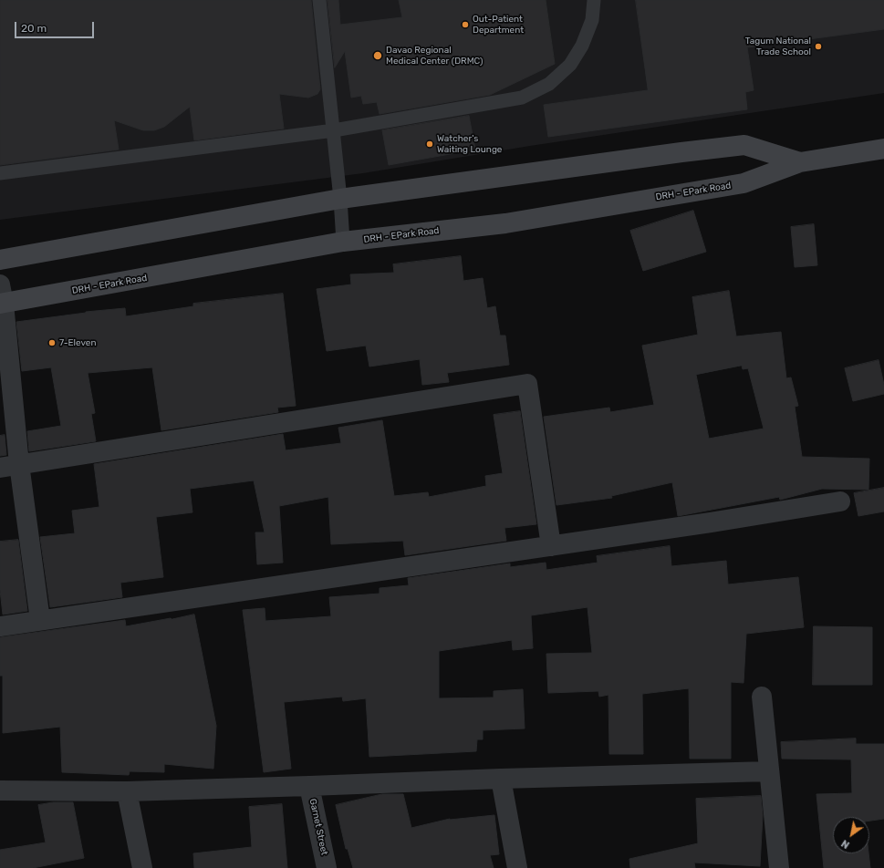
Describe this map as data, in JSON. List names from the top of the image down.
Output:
{
  "streets": {
    "main road": ["DRH - EPark Road"],
    "street": ["Garnet Street"]
  },
  "places": [
    "Out-Patient Department",
    "Tagum National Trade School",
    "Davao Regional Medical Center (DRMC)",
    "Watcher's Waiting Lounge",
    "7-Eleven"
  ],
  "scale_bar": "20 m",
  "north": "bottom left"
}
